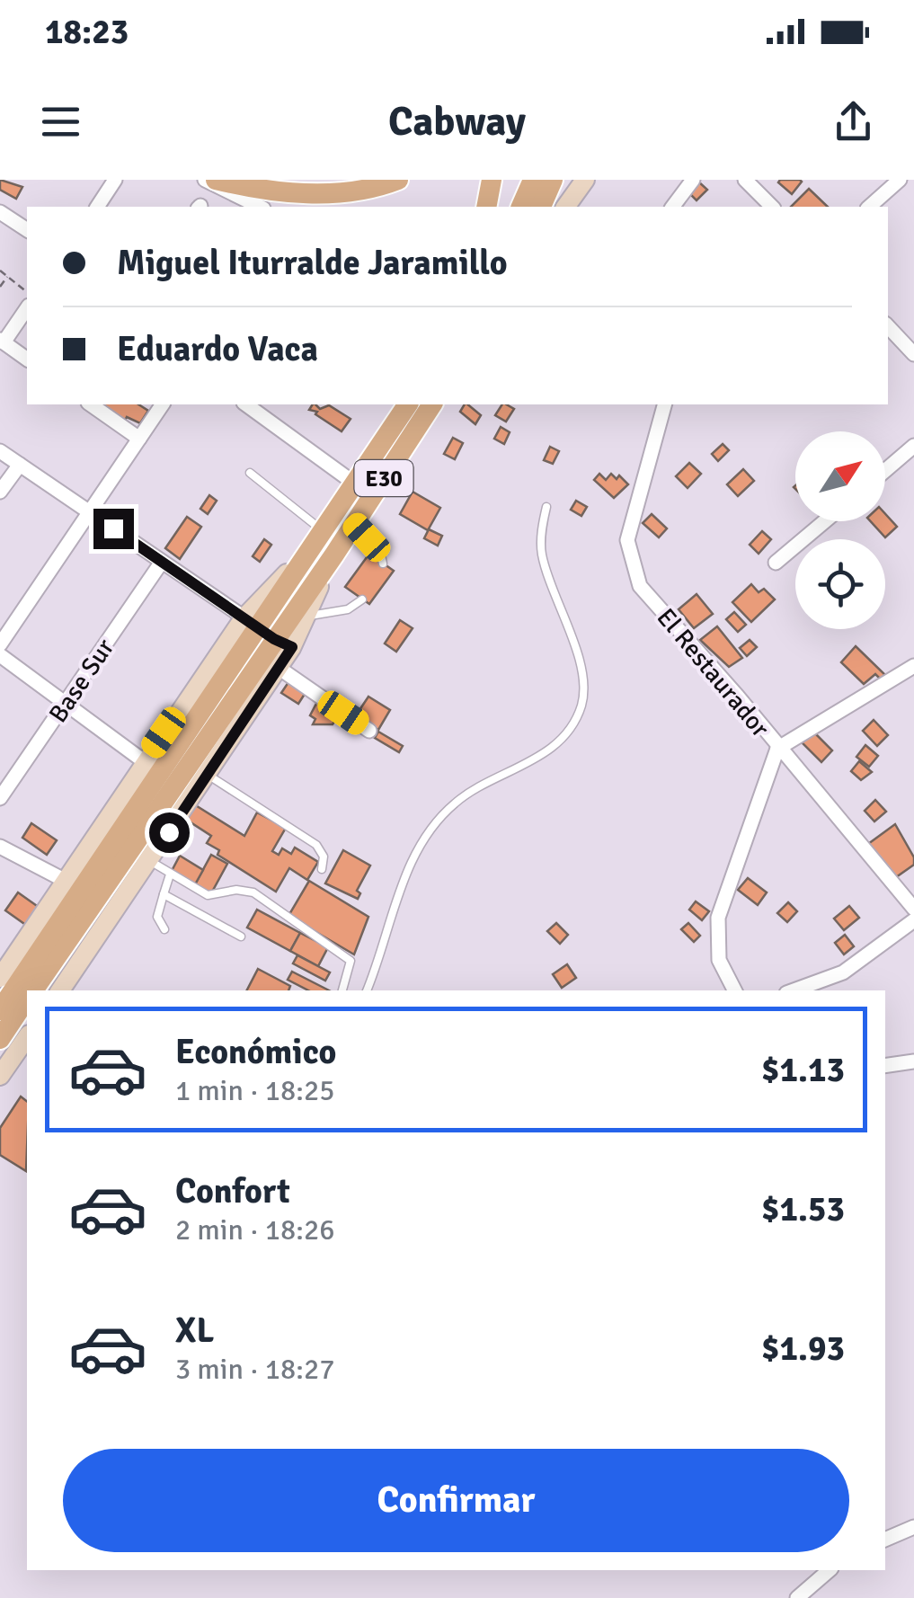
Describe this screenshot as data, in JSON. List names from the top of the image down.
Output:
{
  "streets": {
    "main road": ["E30"],
    "street": ["El Restaurador", "Base Sur"]
  },
  "north": "top right",
  "page": {
    "status": "18:23",
    "header": "Cabway",
    "banner": ["Miguel Iturralde Jaramillo", "Eduardo Vaca"],
    "list": [
      {
        "name": "Económico",
        "note": "1 min · 18:25",
        "value": "$1.13"
      },
      {
        "name": "Confort",
        "note": "2 min · 18:26",
        "value": "$1.53"
      },
      {
        "name": "XL",
        "note": "3 min · 18:27",
        "value": "$1.93"
      }
    ],
    "buttons": "Confirmar"
  }
}
